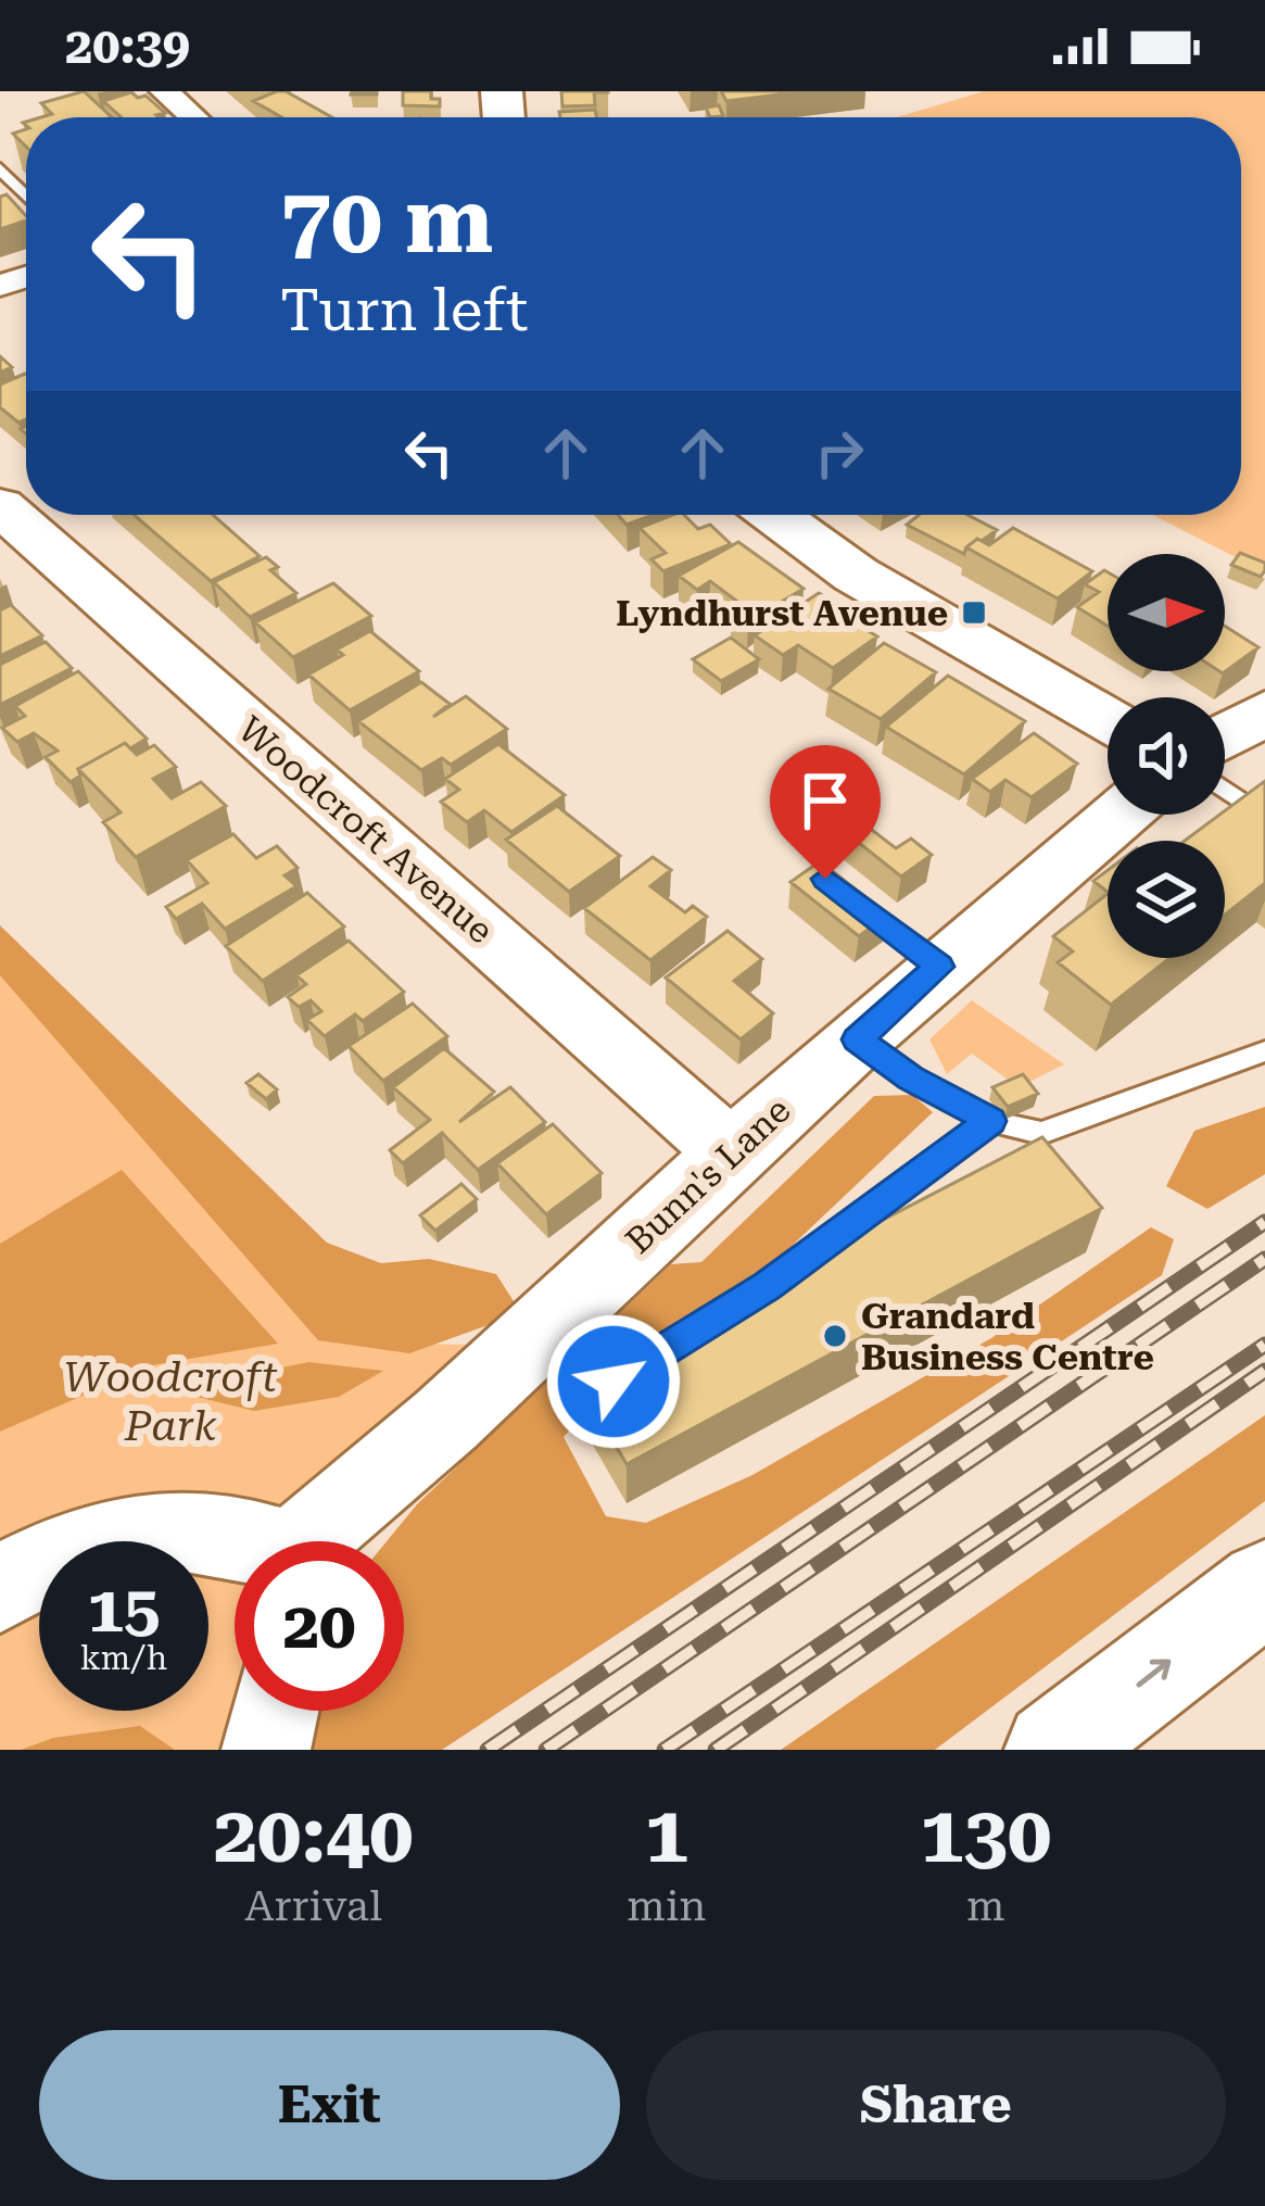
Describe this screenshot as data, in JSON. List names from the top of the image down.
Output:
{
  "streets": {
    "street": ["Woodcroft Avenue", "Bunn's Lane"]
  },
  "crossings": [
    ["Woodcroft Avenue", "Bunn's Lane"]
  ],
  "parks": ["Woodcroft Park"],
  "places": {
    "transit": ["Lyndhurst Avenue"],
    "other": ["Grandard Business Centre"]
  },
  "north": "right",
  "page": {
    "status": "20:39",
    "turn": ["70 m", "Turn left"],
    "speed": "15 km/h",
    "limit": "20",
    "eta": [
      "20:40",
      "Arrival",
      "1",
      "min",
      "130",
      "m"
    ],
    "buttons": ["Exit", "Share"]
  }
}
